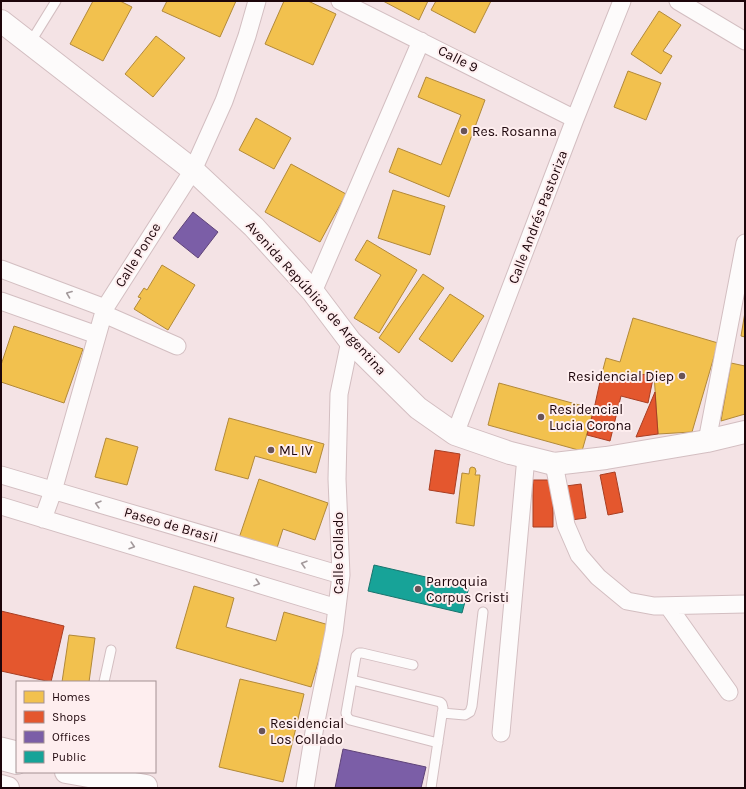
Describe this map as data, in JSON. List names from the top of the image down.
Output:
{
  "streets": {
    "main road": ["Avenida República de Argentina"],
    "street": [
      "Calle 9",
      "Calle Andrés Pastoriza",
      "Calle Ponce",
      "Paseo de Brasil",
      "Calle Collado"
    ]
  },
  "crossings": [
    ["Calle 9", "Calle Andrés Pastoriza"],
    ["Calle Andrés Pastoriza", "Avenida República de Argentina"],
    ["Calle Ponce", "Avenida República de Argentina"],
    ["Calle Ponce", "Paseo de Brasil"],
    ["Avenida República de Argentina", "Calle Collado"],
    ["Paseo de Brasil", "Calle Collado"]
  ],
  "places": [
    "Res. Rosanna",
    "Residencial Diep",
    "Residencial Lucia Corona",
    "ML IV",
    "Parroquia Corpus Cristi",
    "Residencial Los Collado"
  ],
  "legend": [
    "Homes",
    "Shops",
    "Offices",
    "Public"
  ]
}
